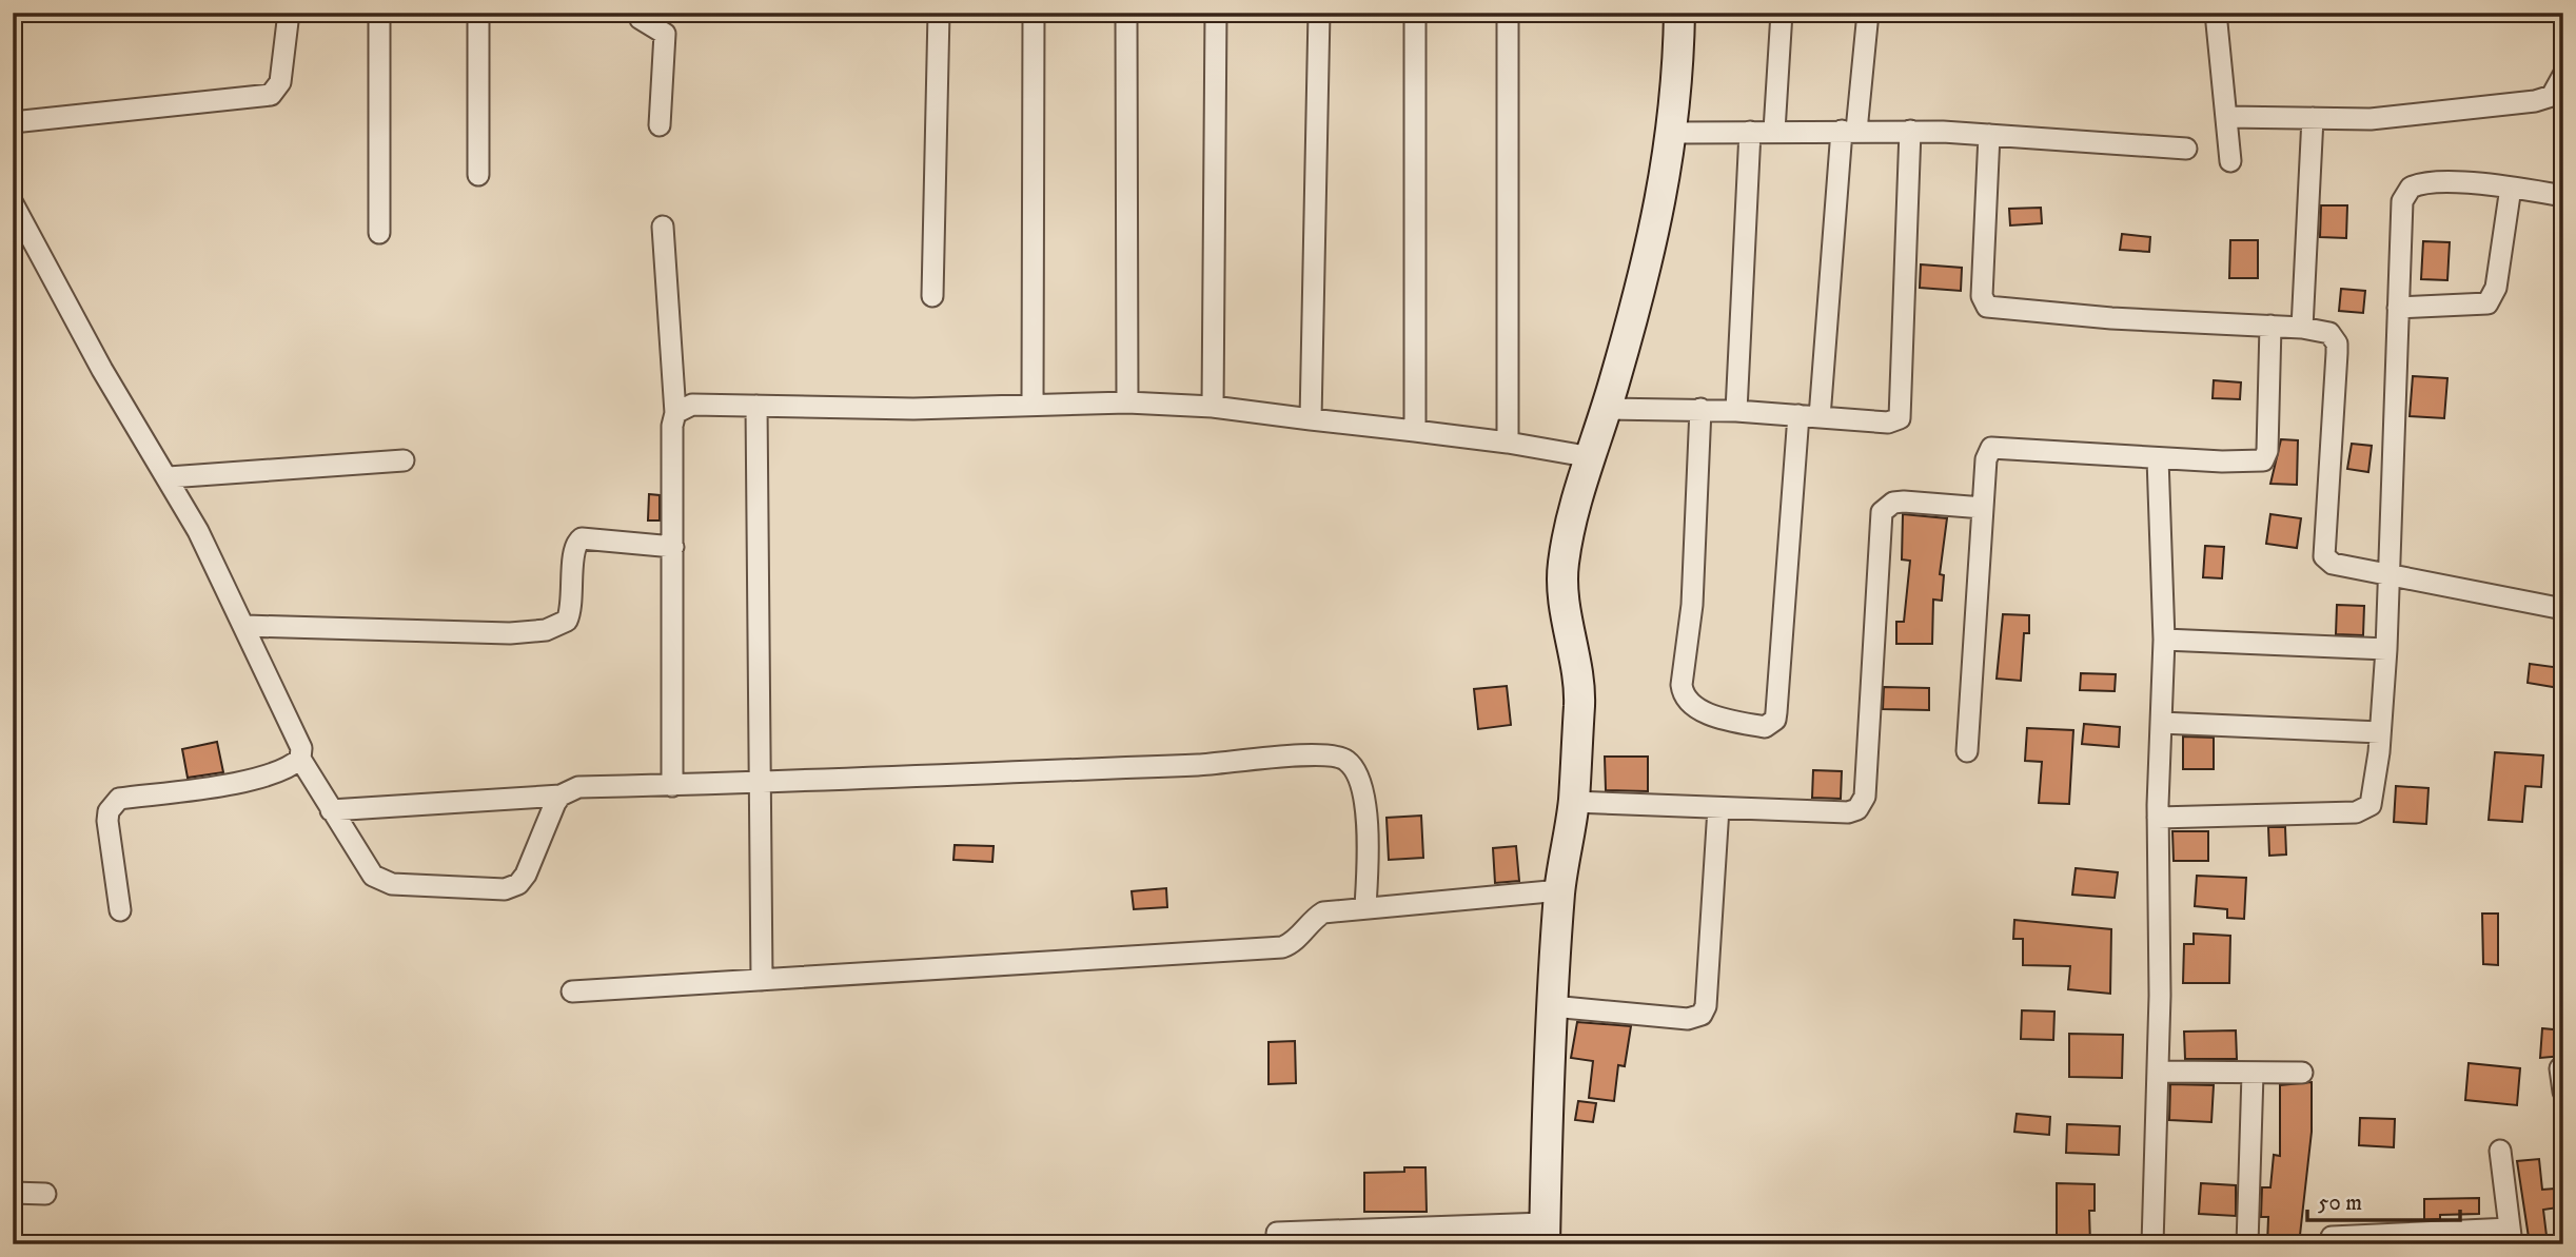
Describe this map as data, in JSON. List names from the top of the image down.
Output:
{
  "scale_bar": "50 m"
}
